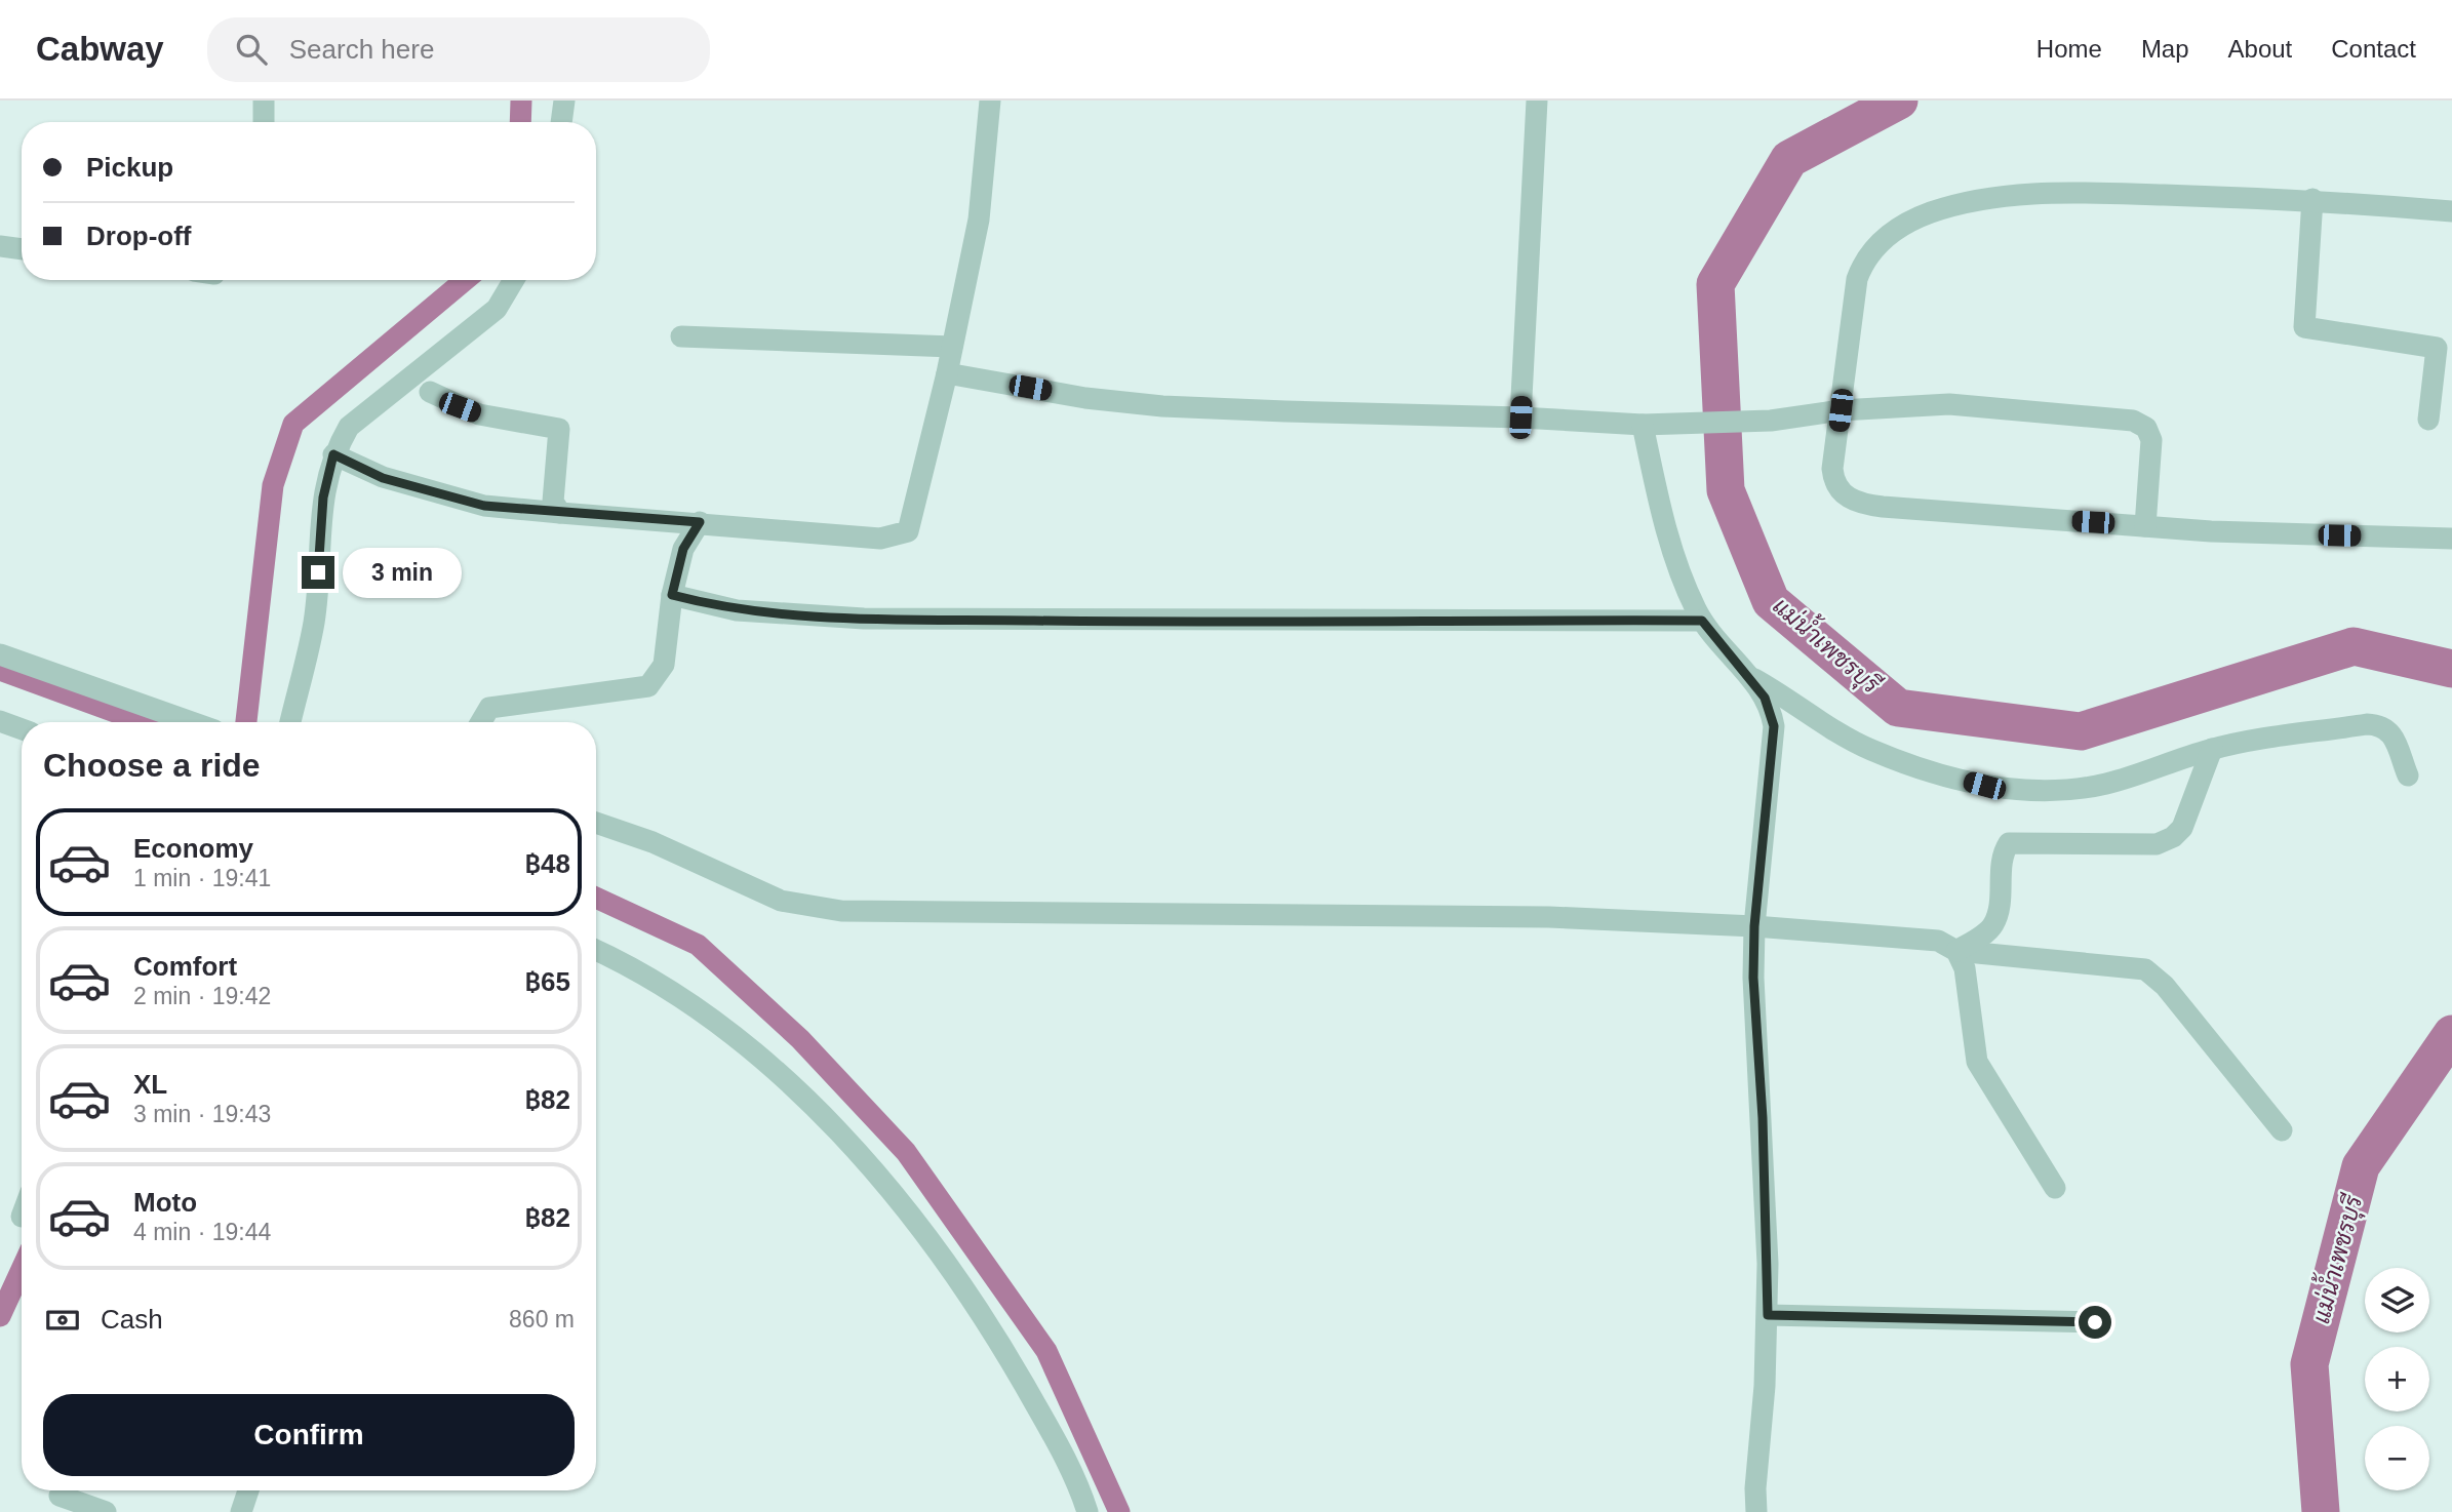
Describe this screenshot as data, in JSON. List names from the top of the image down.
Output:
{
  "water": ["แม่น้ำเพชรบุรี"],
  "page": {
    "header": "Cabway",
    "search": "Search here",
    "nav": [
      "Home",
      "Map",
      "About",
      "Contact"
    ],
    "banner": ["Pickup", "Drop-off"],
    "bubble": "3 min",
    "heading": "Choose a ride",
    "list": [
      {
        "name": "Economy",
        "note": "1 min · 19:41",
        "value": "฿48"
      },
      {
        "name": "Comfort",
        "note": "2 min · 19:42",
        "value": "฿65"
      },
      {
        "name": "XL",
        "note": "3 min · 19:43",
        "value": "฿82"
      },
      {
        "name": "Moto",
        "note": "4 min · 19:44",
        "value": "฿82"
      }
    ],
    "map_buttons": ["+", "−"],
    "pay": ["Cash", "860 m"],
    "buttons": "Confirm"
  }
}
